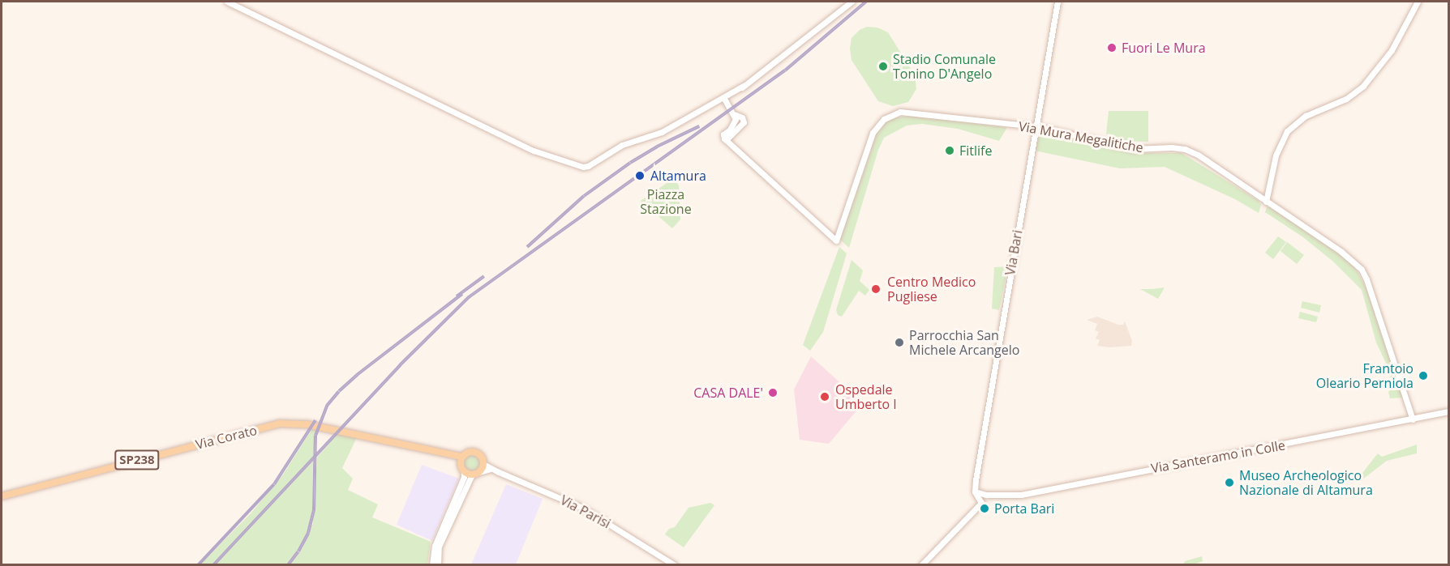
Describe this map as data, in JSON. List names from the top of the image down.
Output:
{
  "streets": {
    "main road": [
      "Via Mura Megalitiche",
      "Via Bari",
      "Via Corato",
      "Via Santeramo in Colle",
      "SP238",
      "Via Parisi"
    ]
  },
  "crossings": [
    ["Via Mura Megalitiche", "Via Bari"],
    ["Via Mura Megalitiche", "Via Santeramo in Colle"],
    ["Via Bari", "Via Santeramo in Colle"],
    ["Via Corato", "Via Parisi"]
  ],
  "parks": ["Piazza Stazione"],
  "places": [
    "Fuori Le Mura",
    "Stadio Comunale Tonino D'Angelo",
    "Fitlife",
    "Altamura",
    "Centro Medico Pugliese",
    "Parrocchia San Michele Arcangelo",
    "Frantoio Oleario Perniola",
    "CASA DALE'",
    "Ospedale Umberto I",
    "Museo Archeologico Nazionale di Altamura",
    "Porta Bari"
  ]
}
